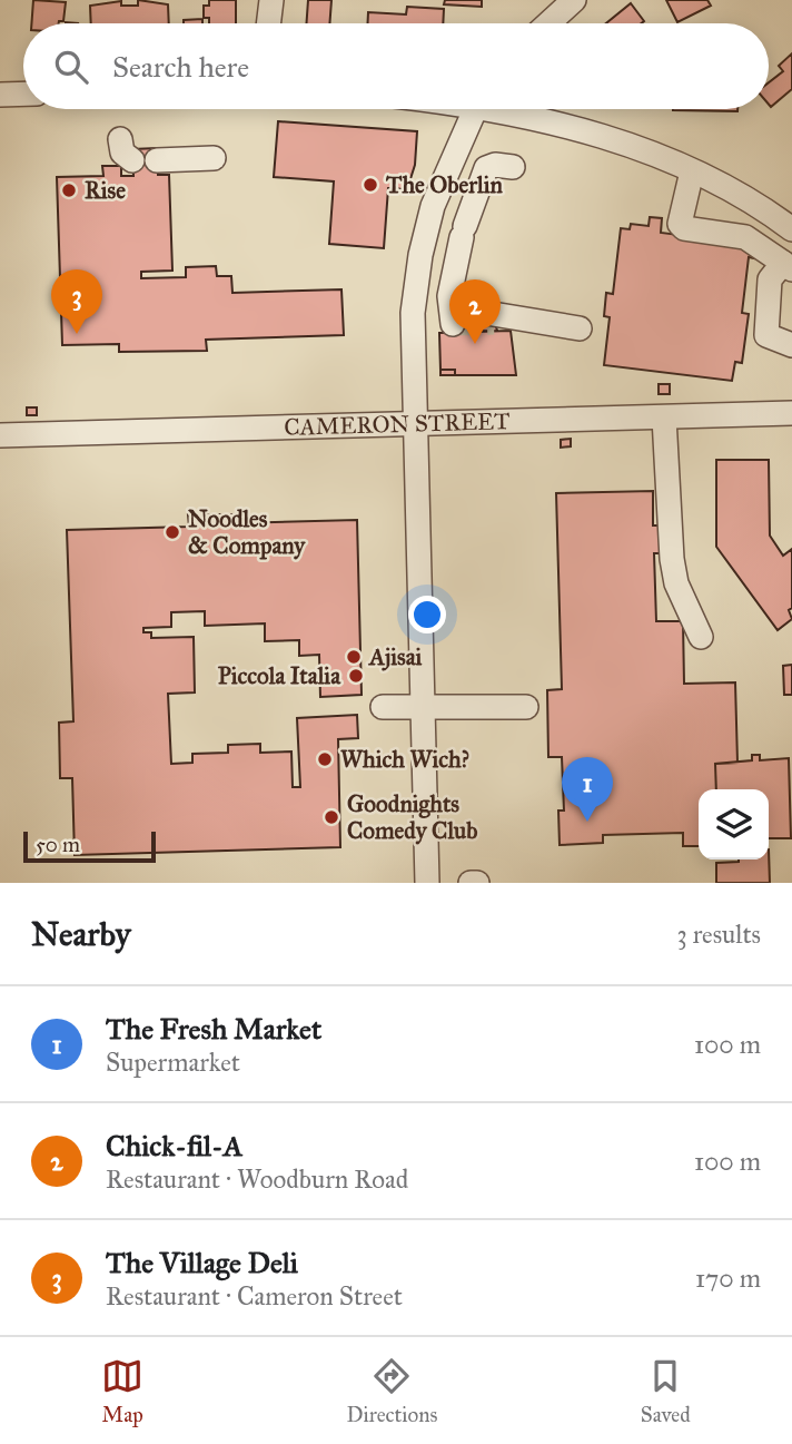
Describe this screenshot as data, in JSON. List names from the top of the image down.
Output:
{
  "streets": {
    "street": ["CAMERON STREET"]
  },
  "places": [
    "The Oberlin",
    "Rise",
    "Noodles & Company",
    "Ajisai",
    "Piccola Italia",
    "Which Wich?",
    "Goodnights Comedy Club"
  ],
  "scale_bar": "50 m",
  "page": {
    "search": "Search here",
    "pins": ["3", "2", "1"],
    "scale": "50 m",
    "heading": ["Nearby", "3 results"],
    "list": [
      {
        "mark": "1",
        "name": "The Fresh Market",
        "note": "Supermarket",
        "value": "100 m"
      },
      {
        "mark": "2",
        "name": "Chick-fil-A",
        "note": "Restaurant · Woodburn Road",
        "value": "100 m"
      },
      {
        "mark": "3",
        "name": "The Village Deli",
        "note": "Restaurant · Cameron Street",
        "value": "170 m"
      }
    ],
    "nav": ["Map", "Directions", "Saved"]
  }
}
